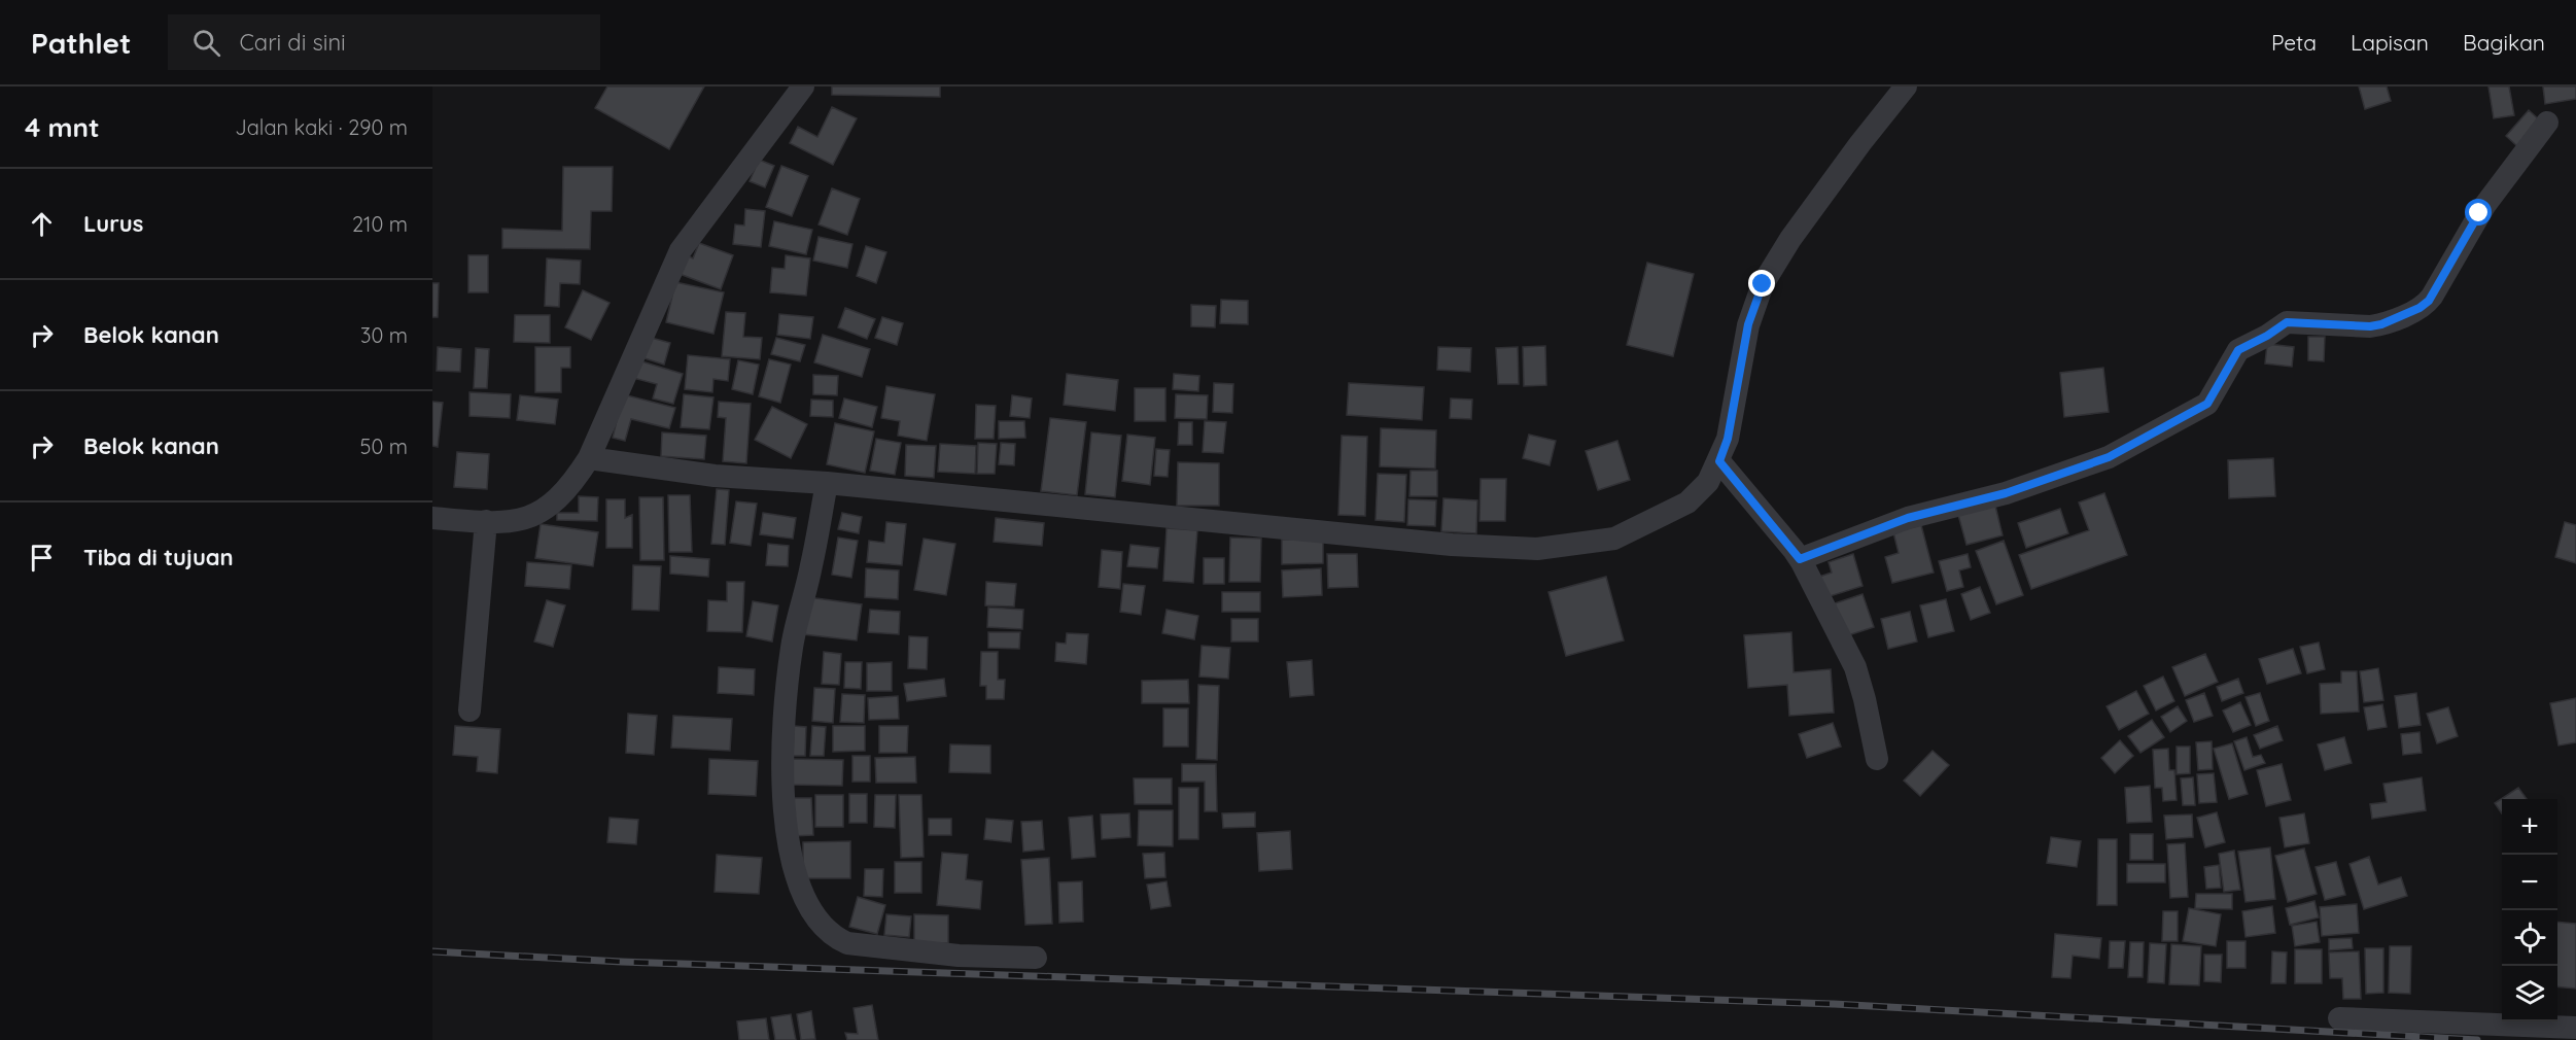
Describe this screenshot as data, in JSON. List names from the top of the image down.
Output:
{
  "page": {
    "header": "Pathlet",
    "search": "Cari di sini",
    "nav": ["Peta", "Lapisan", "Bagikan"],
    "heading": ["4 mnt", "Jalan kaki · 290 m"],
    "list": [
      ["Lurus", "210 m"],
      ["Belok kanan", "30 m"],
      ["Belok kanan", "50 m"],
      "Tiba di tujuan"
    ],
    "map_buttons": ["+", "−"]
  }
}
